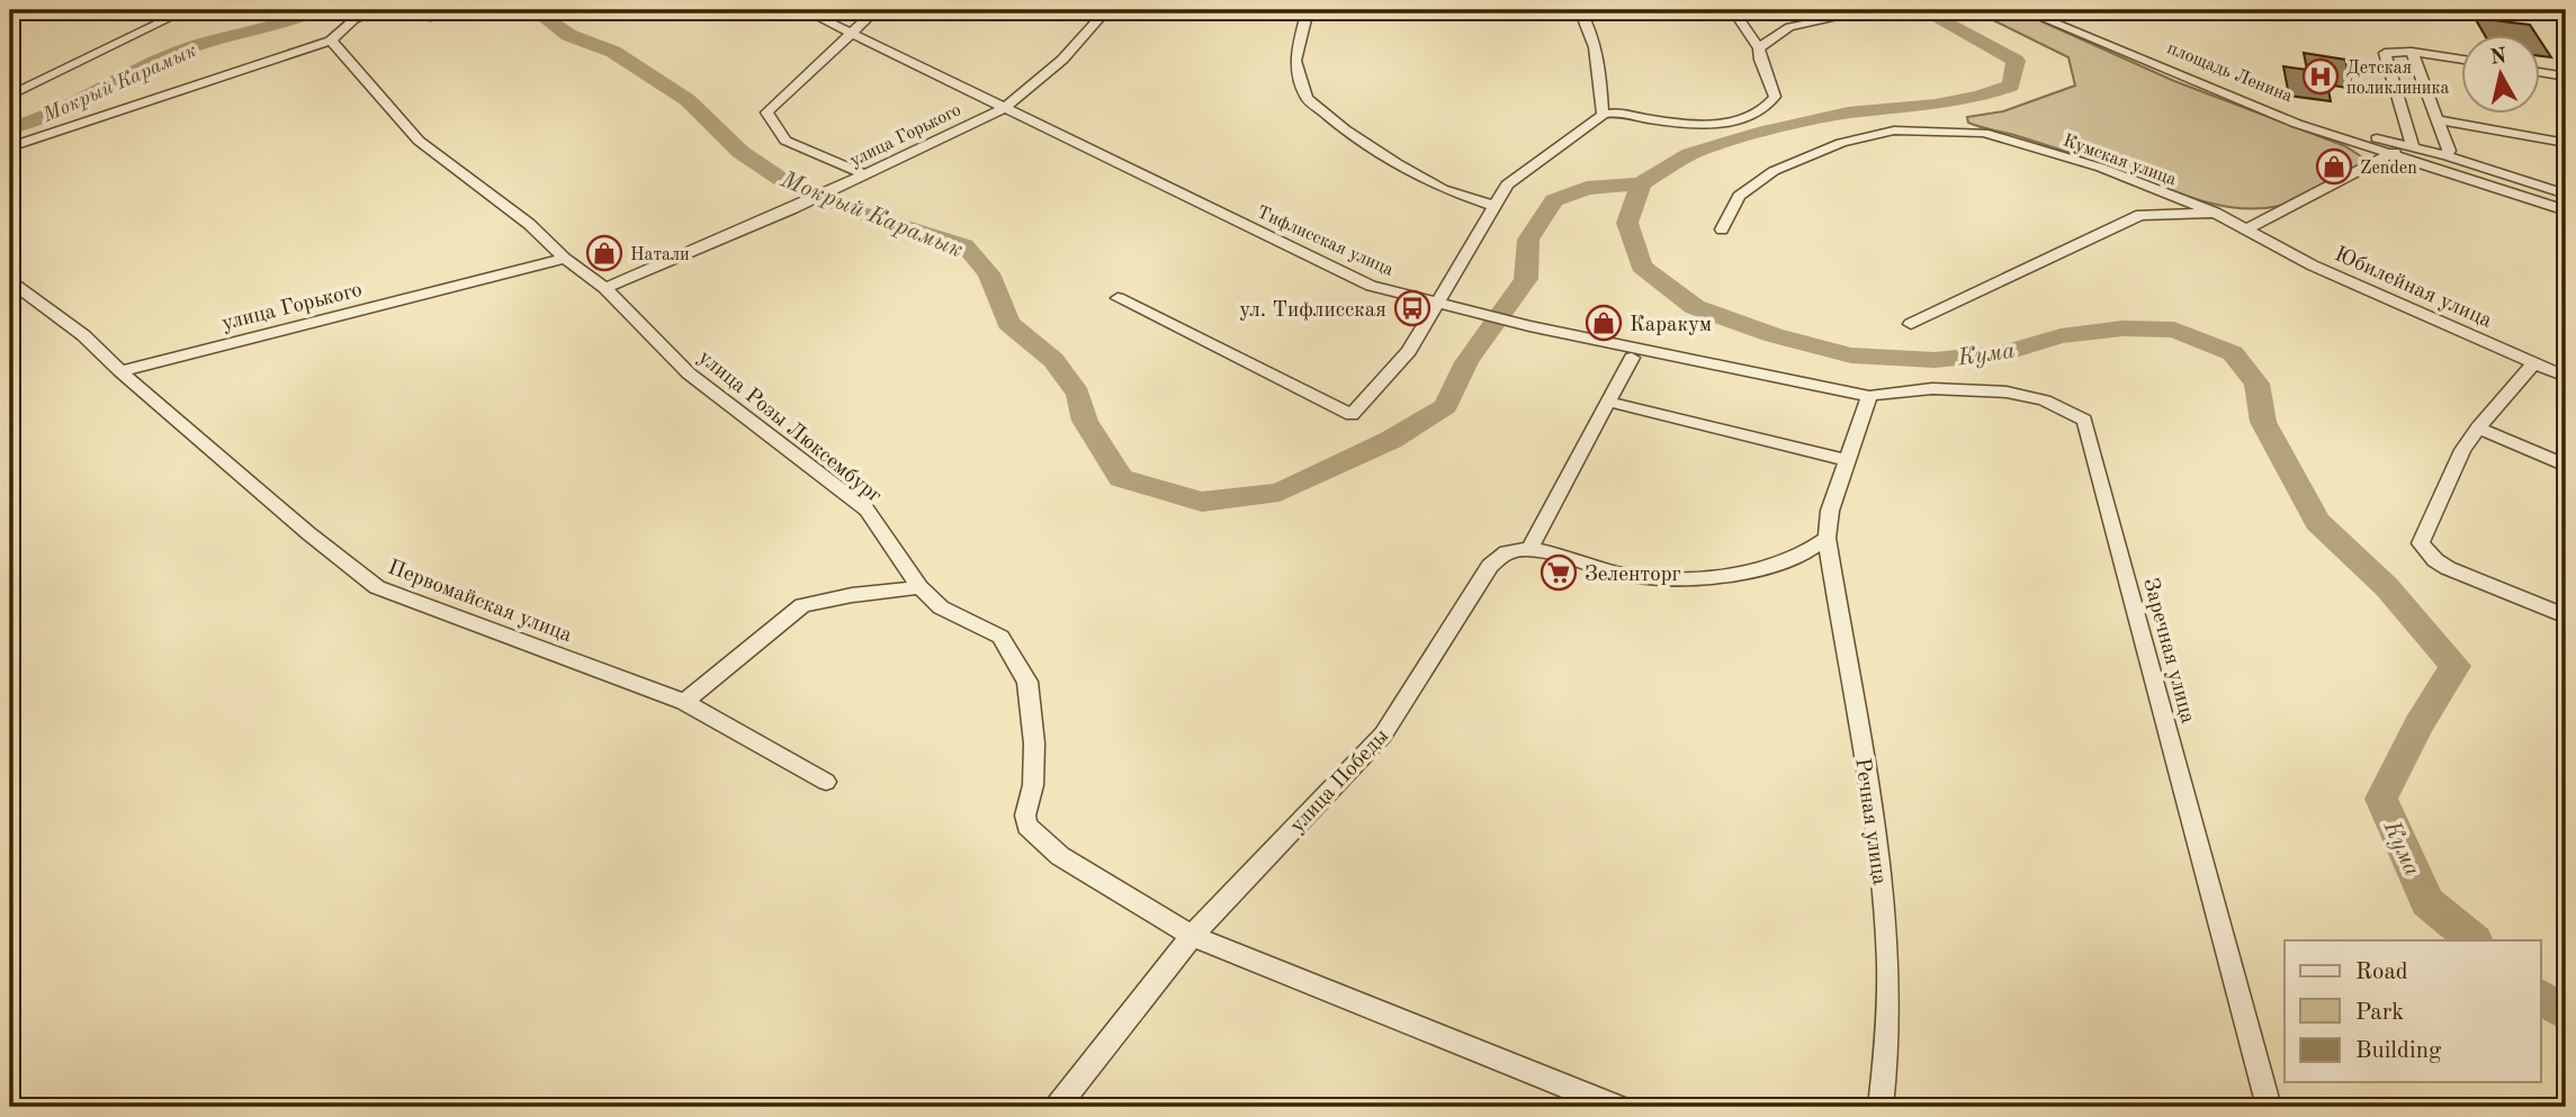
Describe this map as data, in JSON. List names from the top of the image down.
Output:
{
  "streets": {
    "street": [
      "площадь Ленина",
      "улица Горького",
      "Кумская улица",
      "Тифлисская улица",
      "Юбилейная улица",
      "улица Розы Люксембург",
      "Первомайская улица",
      "Заречная улица",
      "улица Победы",
      "Речная улица"
    ]
  },
  "crossings": [
    ["улица Горького", "Тифлисская улица"],
    ["улица Горького", "улица Розы Люксембург"],
    ["улица Горького", "Первомайская улица"],
    ["Кумская улица", "Юбилейная улица"],
    ["Тифлисская улица", "Заречная улица"],
    ["Тифлисская улица", "Речная улица"],
    ["улица Розы Люксембург", "улица Победы"],
    ["Заречная улица", "Речная улица"]
  ],
  "water": ["Мокрый Карамык", "Кума"],
  "places": {
    "hospital": ["Детская поликлиника"],
    "shop": ["Zenden", "Натали", "Каракум"],
    "bus stop": ["ул. Тифлисская"],
    "supermarket": ["Зеленторг"]
  },
  "legend": ["Road", "Park", "Building"],
  "north": "top"
}
